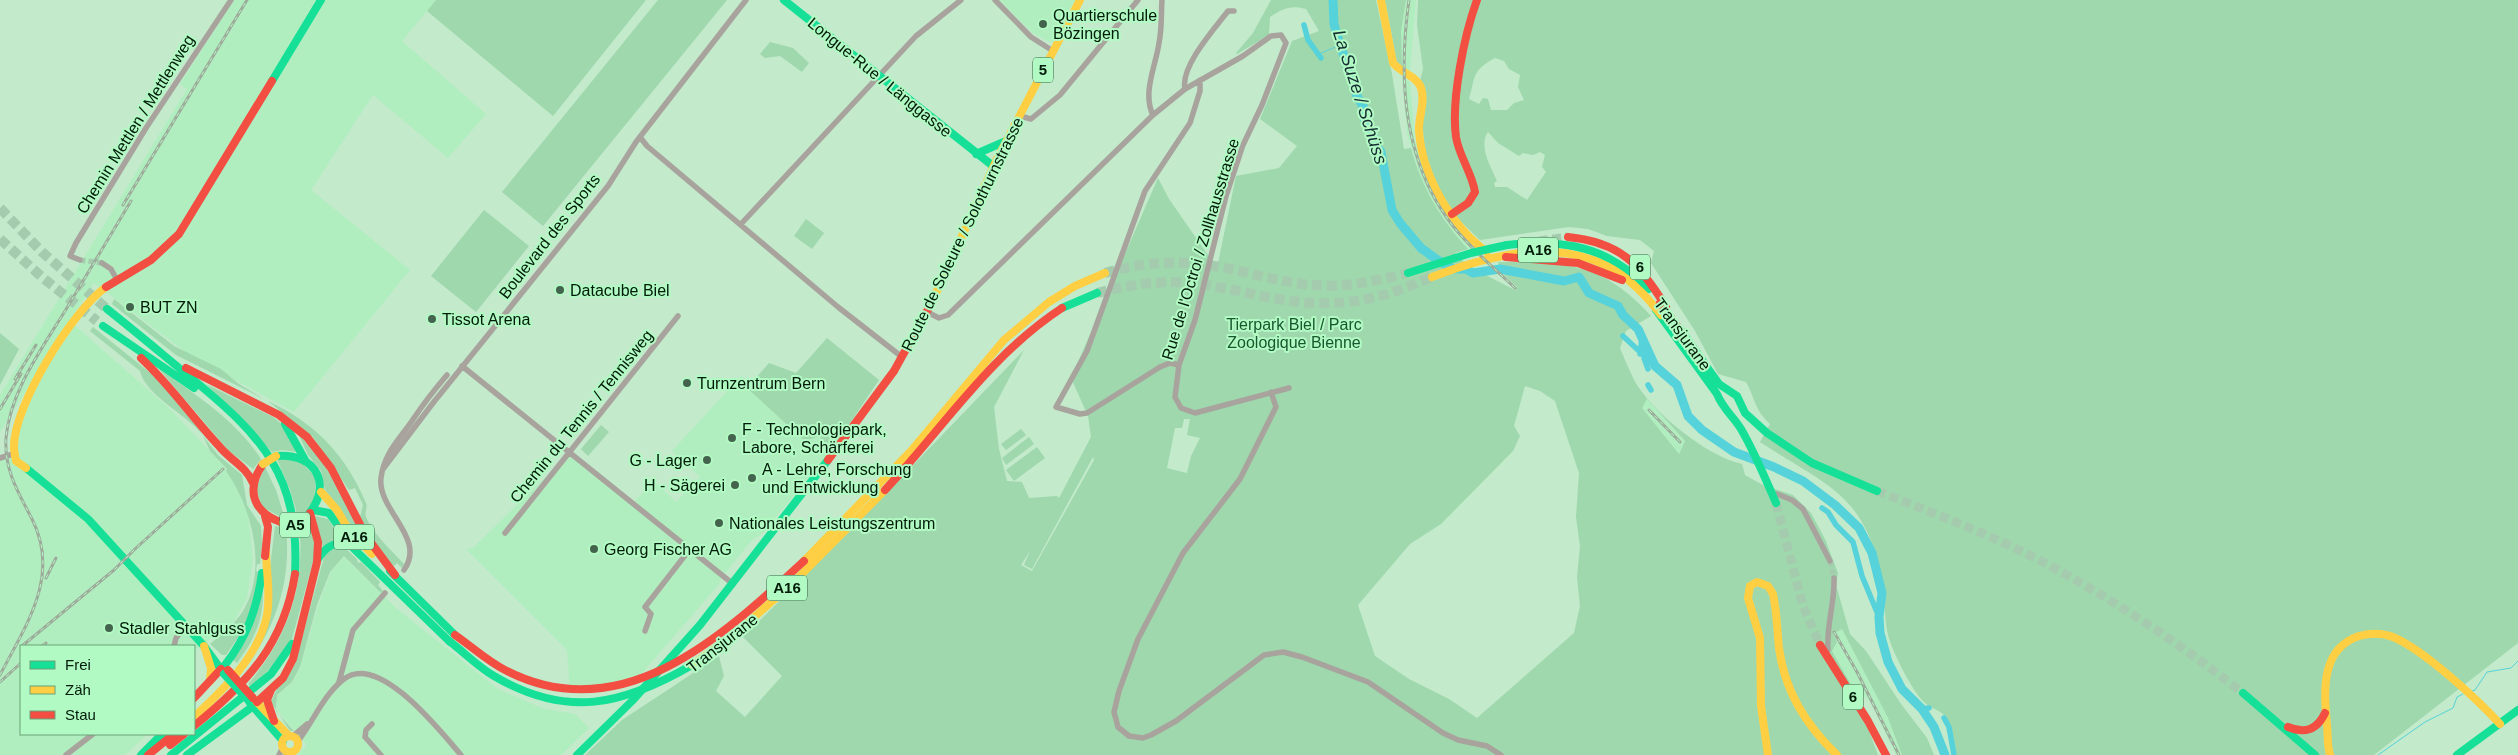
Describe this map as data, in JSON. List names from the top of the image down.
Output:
{
  "streets": {
    "main road": [
      "5",
      "Longue-Rue / Länggasse",
      "Route de Soleure / Solothurnstrasse",
      "A16",
      "6",
      "Transjurane",
      "A5"
    ],
    "street": [
      "Chemin Mettlen / Mettlenweg",
      "Boulevard des Sports",
      "Rue de l'Octroi / Zollhausstrasse",
      "Chemin du Tennis / Tennisweg"
    ]
  },
  "crossings": [
    ["Longue-Rue / Länggasse", "Route de Soleure / Solothurnstrasse"],
    ["Route de Soleure / Solothurnstrasse", "Rue de l'Octroi / Zollhausstrasse"],
    ["A16", "Transjurane"],
    ["A16", "A5"],
    ["6", "Transjurane"]
  ],
  "water": ["La Suze / Schüss"],
  "parks": ["Tierpark Biel / Parc Zoologique Bienne"],
  "places": [
    "Quartierschule Bözingen",
    "Datacube Biel",
    "BUT ZN",
    "Tissot Arena",
    "Turnzentrum Bern",
    "F - Technologiepark, Labore, Schärferei",
    "G - Lager",
    "A - Lehre, Forschung und Entwicklung",
    "H - Sägerei",
    "Nationales Leistungszentrum",
    "Georg Fischer AG",
    "Stadler Stahlguss"
  ],
  "legend": ["Frei", "Zäh", "Stau"]
}
